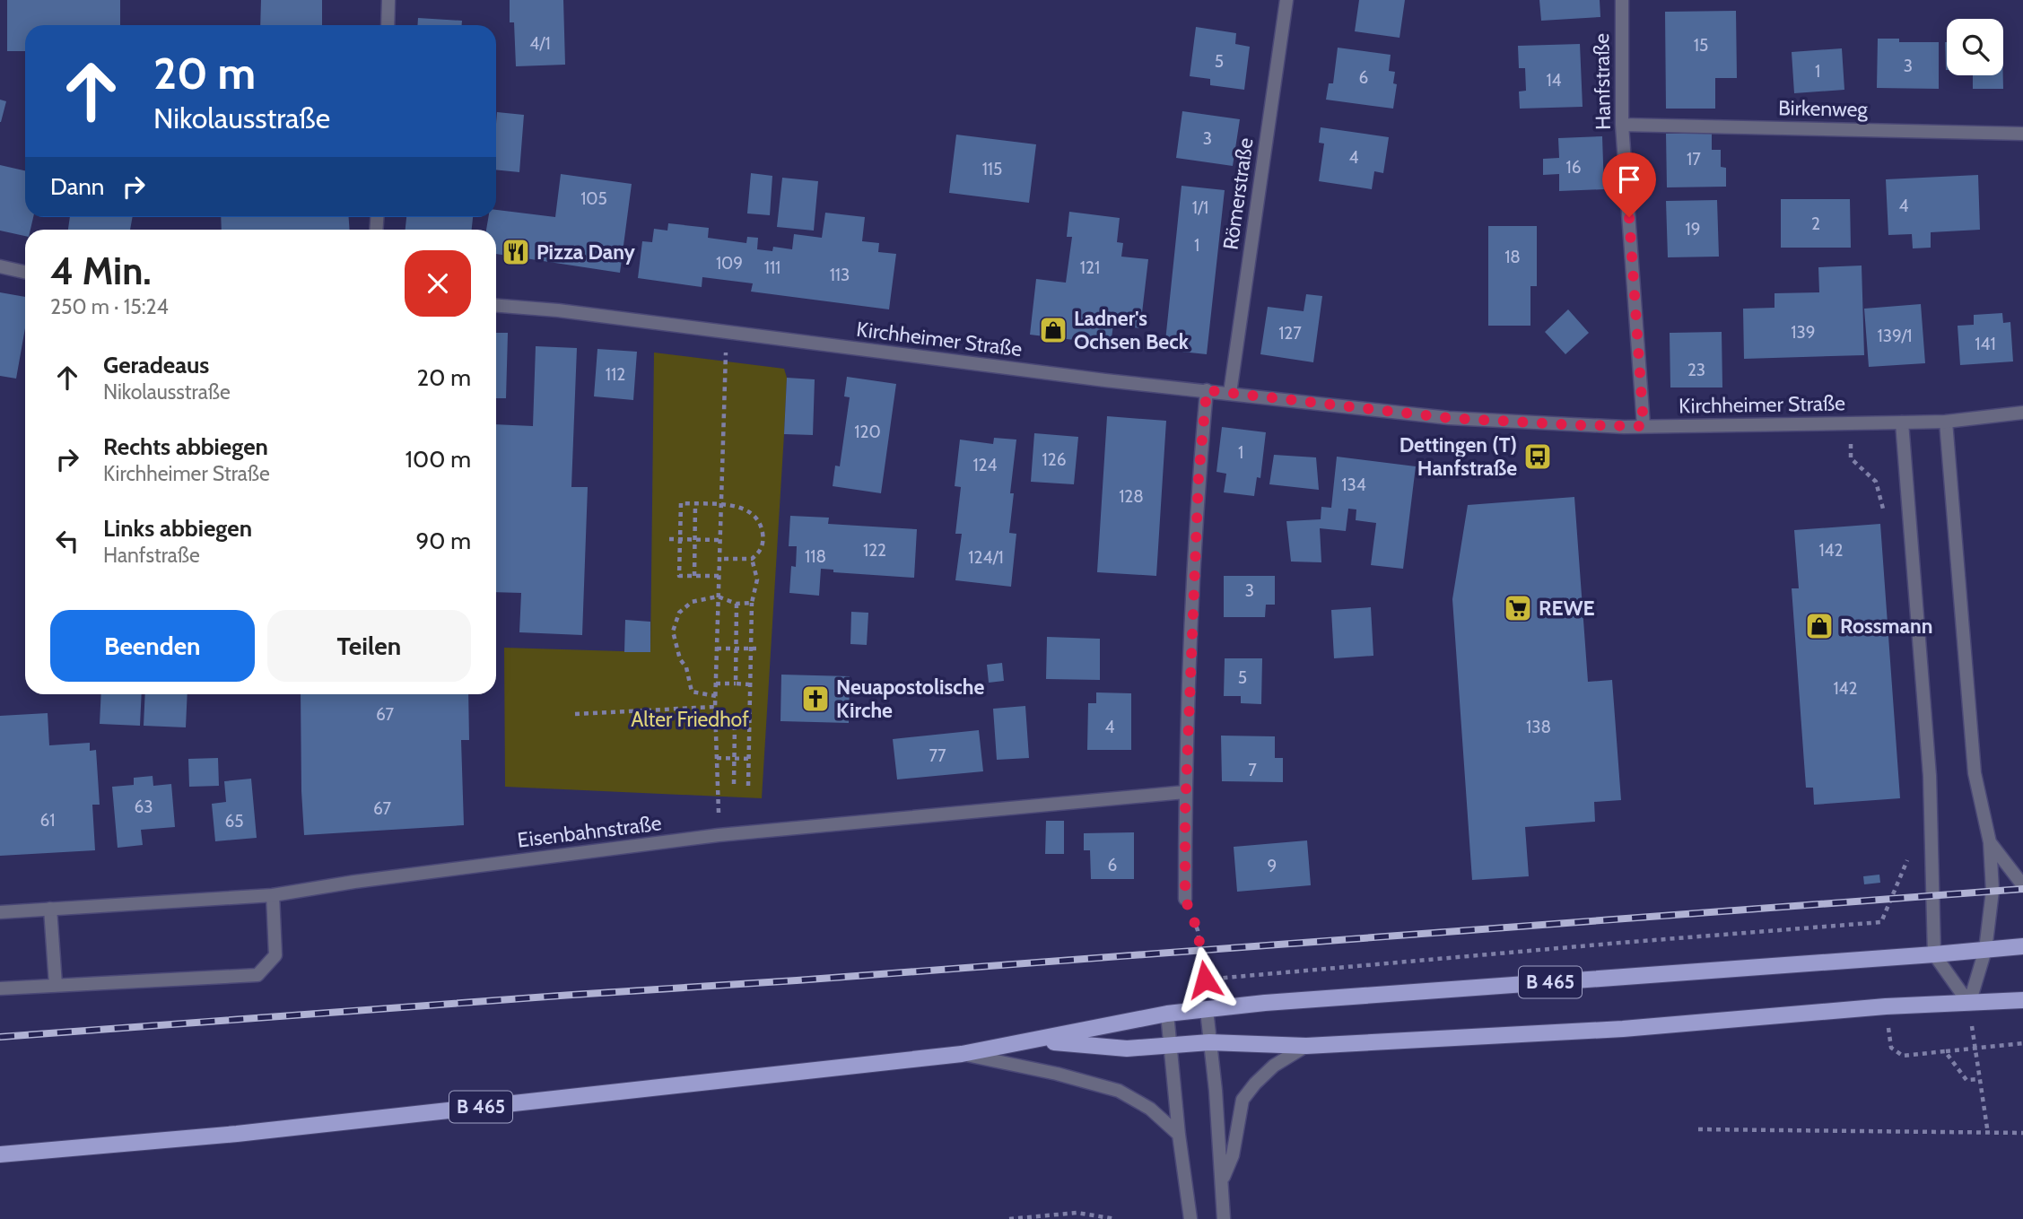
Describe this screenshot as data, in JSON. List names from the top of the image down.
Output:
{
  "streets": {
    "main road": ["B 465"],
    "street": [
      "Hanfstraße",
      "Birkenweg",
      "Römerstraße",
      "Kirchheimer Straße",
      "Eisenbahnstraße"
    ]
  },
  "crossings": [
    ["Hanfstraße", "Birkenweg"],
    ["Hanfstraße", "Kirchheimer Straße"],
    ["Römerstraße", "Kirchheimer Straße"]
  ],
  "parks": ["Alter Friedhof"],
  "places": {
    "restaurant": ["Pizza Dany"],
    "shop": ["Ladner's Ochsen Beck", "Rossmann"],
    "bus stop": ["Dettingen (T) Hanfstraße"],
    "supermarket": ["REWE"],
    "church": ["Neuapostolische Kirche"]
  },
  "house_numbers": [
    "4/1",
    "15",
    "5",
    "3",
    "1",
    "6",
    "14",
    "3",
    "4",
    "17",
    "16",
    "115",
    "105",
    "4",
    "1/1",
    "2",
    "19",
    "1",
    "18",
    "109",
    "111",
    "121",
    "113",
    "139",
    "127",
    "139/1",
    "141",
    "23",
    "112",
    "120",
    "1",
    "126",
    "124",
    "134",
    "128",
    "122",
    "142",
    "118",
    "124/1",
    "3",
    "5",
    "142",
    "67",
    "4",
    "138",
    "77",
    "7",
    "63",
    "67",
    "61",
    "65",
    "6",
    "9"
  ],
  "page": {
    "turn": ["20 m", "Nikolausstraße"],
    "then": "Dann",
    "heading": ["4 Min.", "250 m · 15:24"],
    "list": [
      {
        "name": "Geradeaus",
        "note": "Nikolausstraße",
        "value": "20 m"
      },
      {
        "name": "Rechts abbiegen",
        "note": "Kirchheimer Straße",
        "value": "100 m"
      },
      {
        "name": "Links abbiegen",
        "note": "Hanfstraße",
        "value": "90 m"
      }
    ],
    "buttons": ["Beenden", "Teilen"]
  }
}
